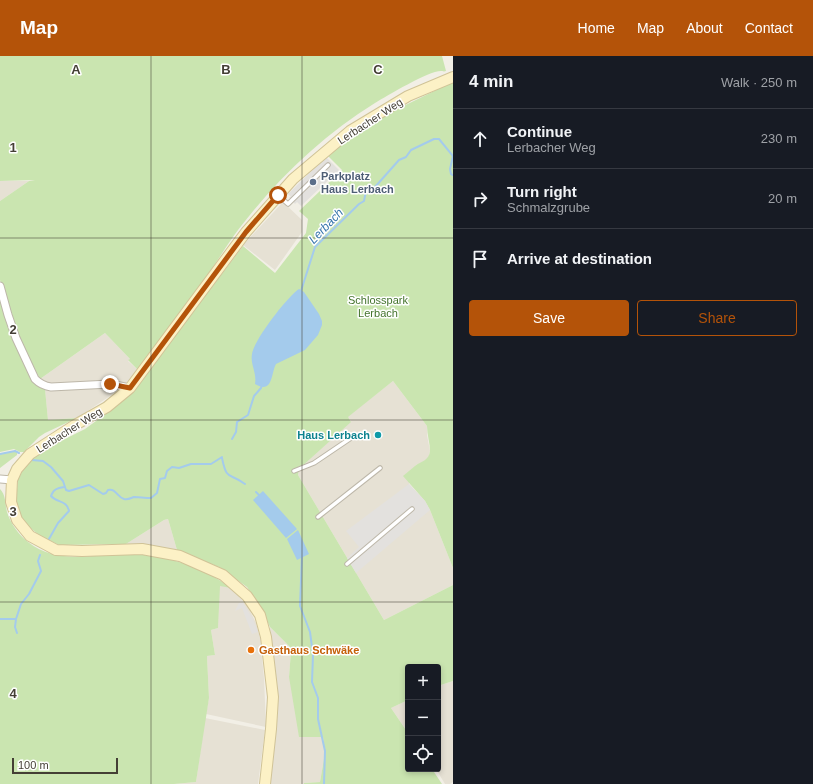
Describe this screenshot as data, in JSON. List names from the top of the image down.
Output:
{
  "streets": {
    "street": ["Lerbacher Weg"]
  },
  "water": ["Lerbach"],
  "parks": ["Schlosspark Lerbach"],
  "places": ["Parkplatz Haus Lerbach", "Haus Lerbach", "Gasthaus Schwäke"],
  "scale_bar": "100 m",
  "page": {
    "header": "Map",
    "nav": [
      "Home",
      "Map",
      "About",
      "Contact"
    ],
    "heading": ["4 min", "Walk · 250 m"],
    "list": [
      ["Continue", "Lerbacher Weg", "230 m"],
      ["Turn right", "Schmalzgrube", "20 m"],
      "Arrive at destination"
    ],
    "buttons": ["Save", "Share"],
    "map_buttons": ["+", "−"],
    "scale": "100 m"
  },
  "grid": {
    "columns": ["A", "B", "C"],
    "rows": [
      "1",
      "2",
      "3",
      "4"
    ]
  }
}
